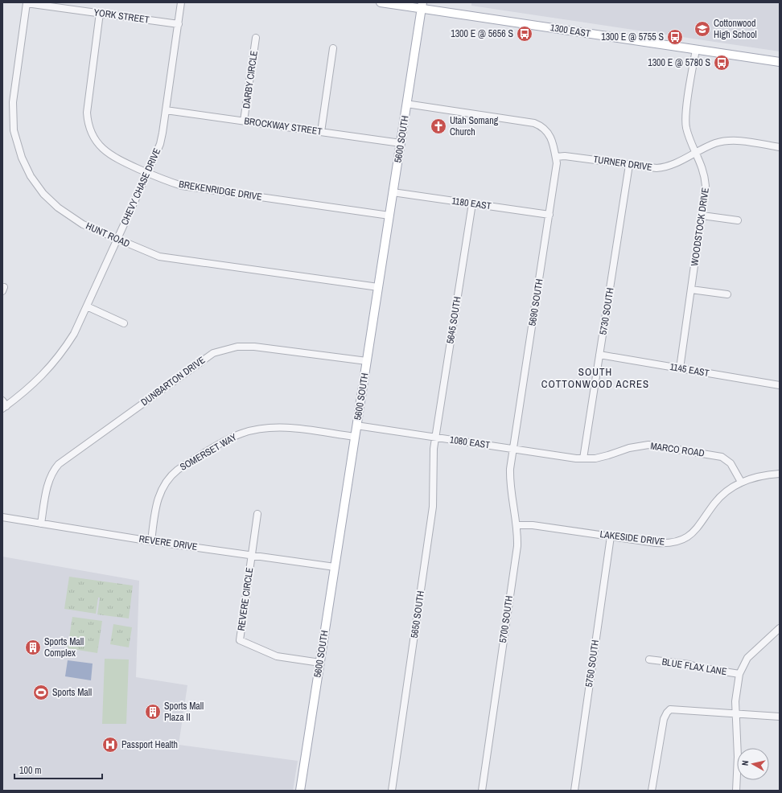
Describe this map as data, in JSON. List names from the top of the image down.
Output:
{
  "streets": {
    "main road": ["1300 EAST", "5600 SOUTH"],
    "street": [
      "YORK STREET",
      "DARBY CIRCLE",
      "BROCKWAY STREET",
      "TURNER DRIVE",
      "CHEVY CHASE DRIVE",
      "BREKENRIDGE DRIVE",
      "1180 EAST",
      "WOODSTOCK DRIVE",
      "HUNT ROAD",
      "5690 SOUTH",
      "5730 SOUTH",
      "5645 SOUTH",
      "1145 EAST",
      "DUNBARTON DRIVE",
      "1080 EAST",
      "MARCO ROAD",
      "SOMERSET WAY",
      "LAKESIDE DRIVE",
      "REVERE DRIVE",
      "REVERE CIRCLE",
      "5650 SOUTH",
      "5700 SOUTH",
      "5750 SOUTH",
      "BLUE FLAX LANE"
    ]
  },
  "crossings": [
    ["YORK STREET", "CHEVY CHASE DRIVE"],
    ["YORK STREET", "BREKENRIDGE DRIVE"],
    ["YORK STREET", "HUNT ROAD"],
    ["1300 EAST", "5600 SOUTH"],
    ["1300 EAST", "WOODSTOCK DRIVE"],
    ["DARBY CIRCLE", "BROCKWAY STREET"],
    ["BROCKWAY STREET", "5600 SOUTH"],
    ["BROCKWAY STREET", "CHEVY CHASE DRIVE"],
    ["5600 SOUTH", "BREKENRIDGE DRIVE"],
    ["5600 SOUTH", "1180 EAST"],
    ["5600 SOUTH", "HUNT ROAD"],
    ["5600 SOUTH", "5690 SOUTH"],
    ["5600 SOUTH", "DUNBARTON DRIVE"],
    ["5600 SOUTH", "1080 EAST"],
    ["5600 SOUTH", "SOMERSET WAY"],
    ["5600 SOUTH", "REVERE DRIVE"],
    ["5600 SOUTH", "REVERE CIRCLE"],
    ["TURNER DRIVE", "WOODSTOCK DRIVE"],
    ["TURNER DRIVE", "5690 SOUTH"],
    ["TURNER DRIVE", "5730 SOUTH"],
    ["CHEVY CHASE DRIVE", "BREKENRIDGE DRIVE"],
    ["CHEVY CHASE DRIVE", "HUNT ROAD"],
    ["1180 EAST", "5690 SOUTH"],
    ["1180 EAST", "5645 SOUTH"],
    ["WOODSTOCK DRIVE", "1145 EAST"],
    ["5690 SOUTH", "1080 EAST"],
    ["5690 SOUTH", "5700 SOUTH"],
    ["5730 SOUTH", "1145 EAST"],
    ["5730 SOUTH", "1080 EAST"],
    ["5730 SOUTH", "MARCO ROAD"],
    ["5645 SOUTH", "1080 EAST"],
    ["5645 SOUTH", "5650 SOUTH"],
    ["DUNBARTON DRIVE", "REVERE DRIVE"],
    ["1080 EAST", "MARCO ROAD"],
    ["1080 EAST", "5650 SOUTH"],
    ["1080 EAST", "5700 SOUTH"],
    ["MARCO ROAD", "LAKESIDE DRIVE"],
    ["SOMERSET WAY", "REVERE DRIVE"],
    ["LAKESIDE DRIVE", "5700 SOUTH"],
    ["LAKESIDE DRIVE", "5750 SOUTH"],
    ["REVERE DRIVE", "REVERE CIRCLE"]
  ],
  "districts": ["SOUTH COTTONWOOD ACRES"],
  "places": {
    "school or university": ["Cottonwood High School"],
    "bus stop": ["1300 E @ 5656 S", "1300 E @ 5755 S", "1300 E @ 5780 S"],
    "church": ["Utah Somang Church"],
    "building": ["Sports Mall Complex", "Sports Mall Plaza II"],
    "sports": ["Sports Mall"],
    "hospital": ["Passport Health"]
  },
  "scale_bar": "100 m",
  "north": "left"
}
